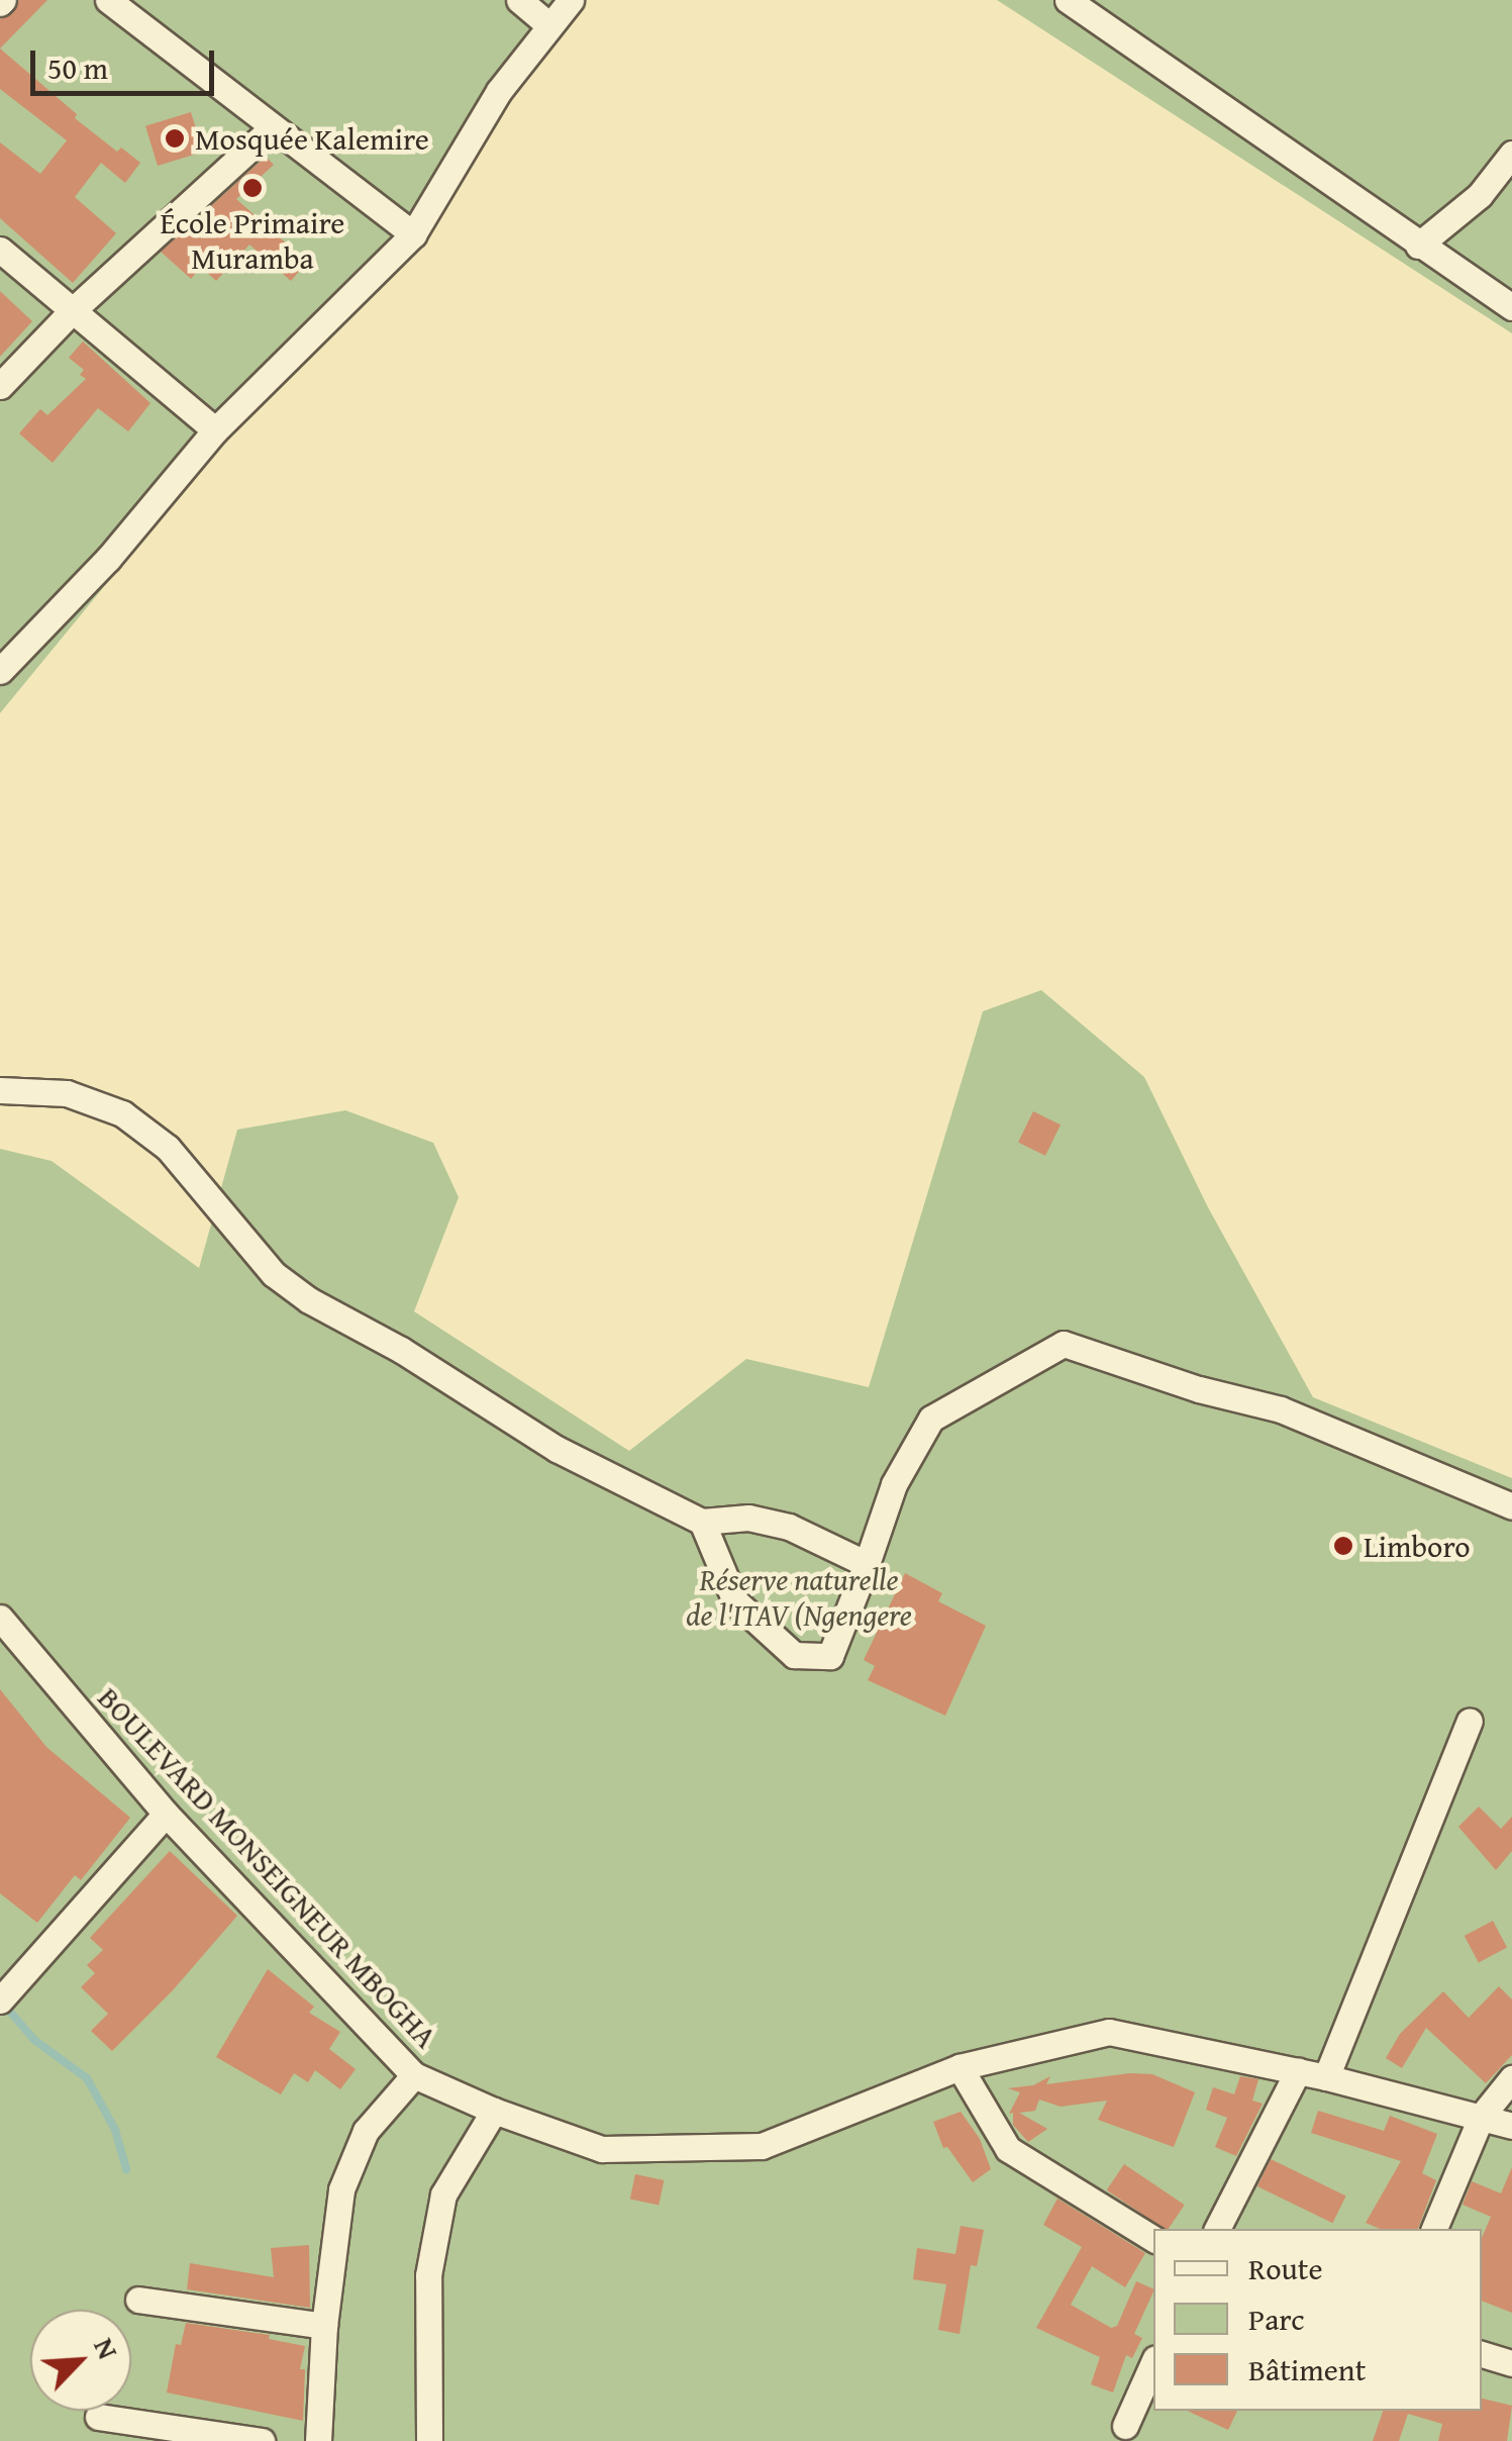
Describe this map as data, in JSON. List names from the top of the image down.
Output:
{
  "streets": {
    "street": ["BOULEVARD MONSEIGNEUR MBOGHA"]
  },
  "parks": ["Réserve naturelle de l'ITAV (Ngengere"],
  "places": ["Mosquée Kalemire", "École Primaire Muramba", "Limboro"],
  "legend": ["Route", "Parc", "Bâtiment"],
  "scale_bar": "50 m",
  "north": "top right"
}
